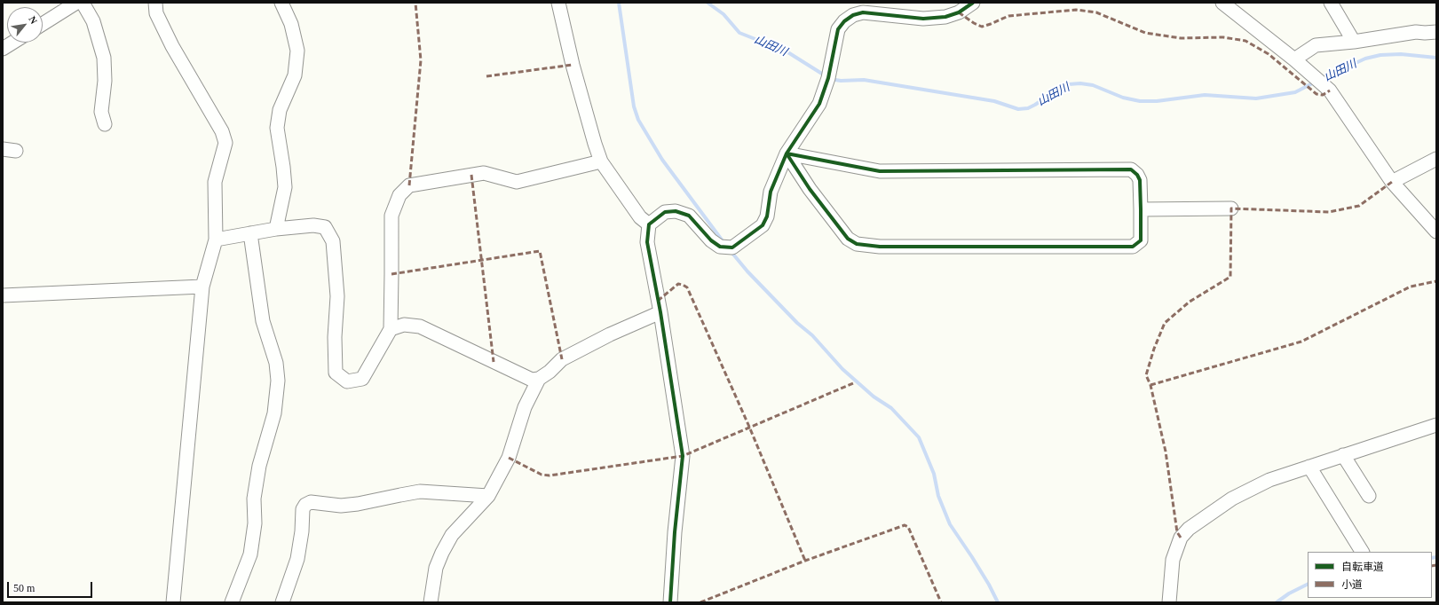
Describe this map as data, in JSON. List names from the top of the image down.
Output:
{
  "water": ["山田川"],
  "legend": ["自転車道", "小道"],
  "scale_bar": "50 m",
  "north": "top right"
}
